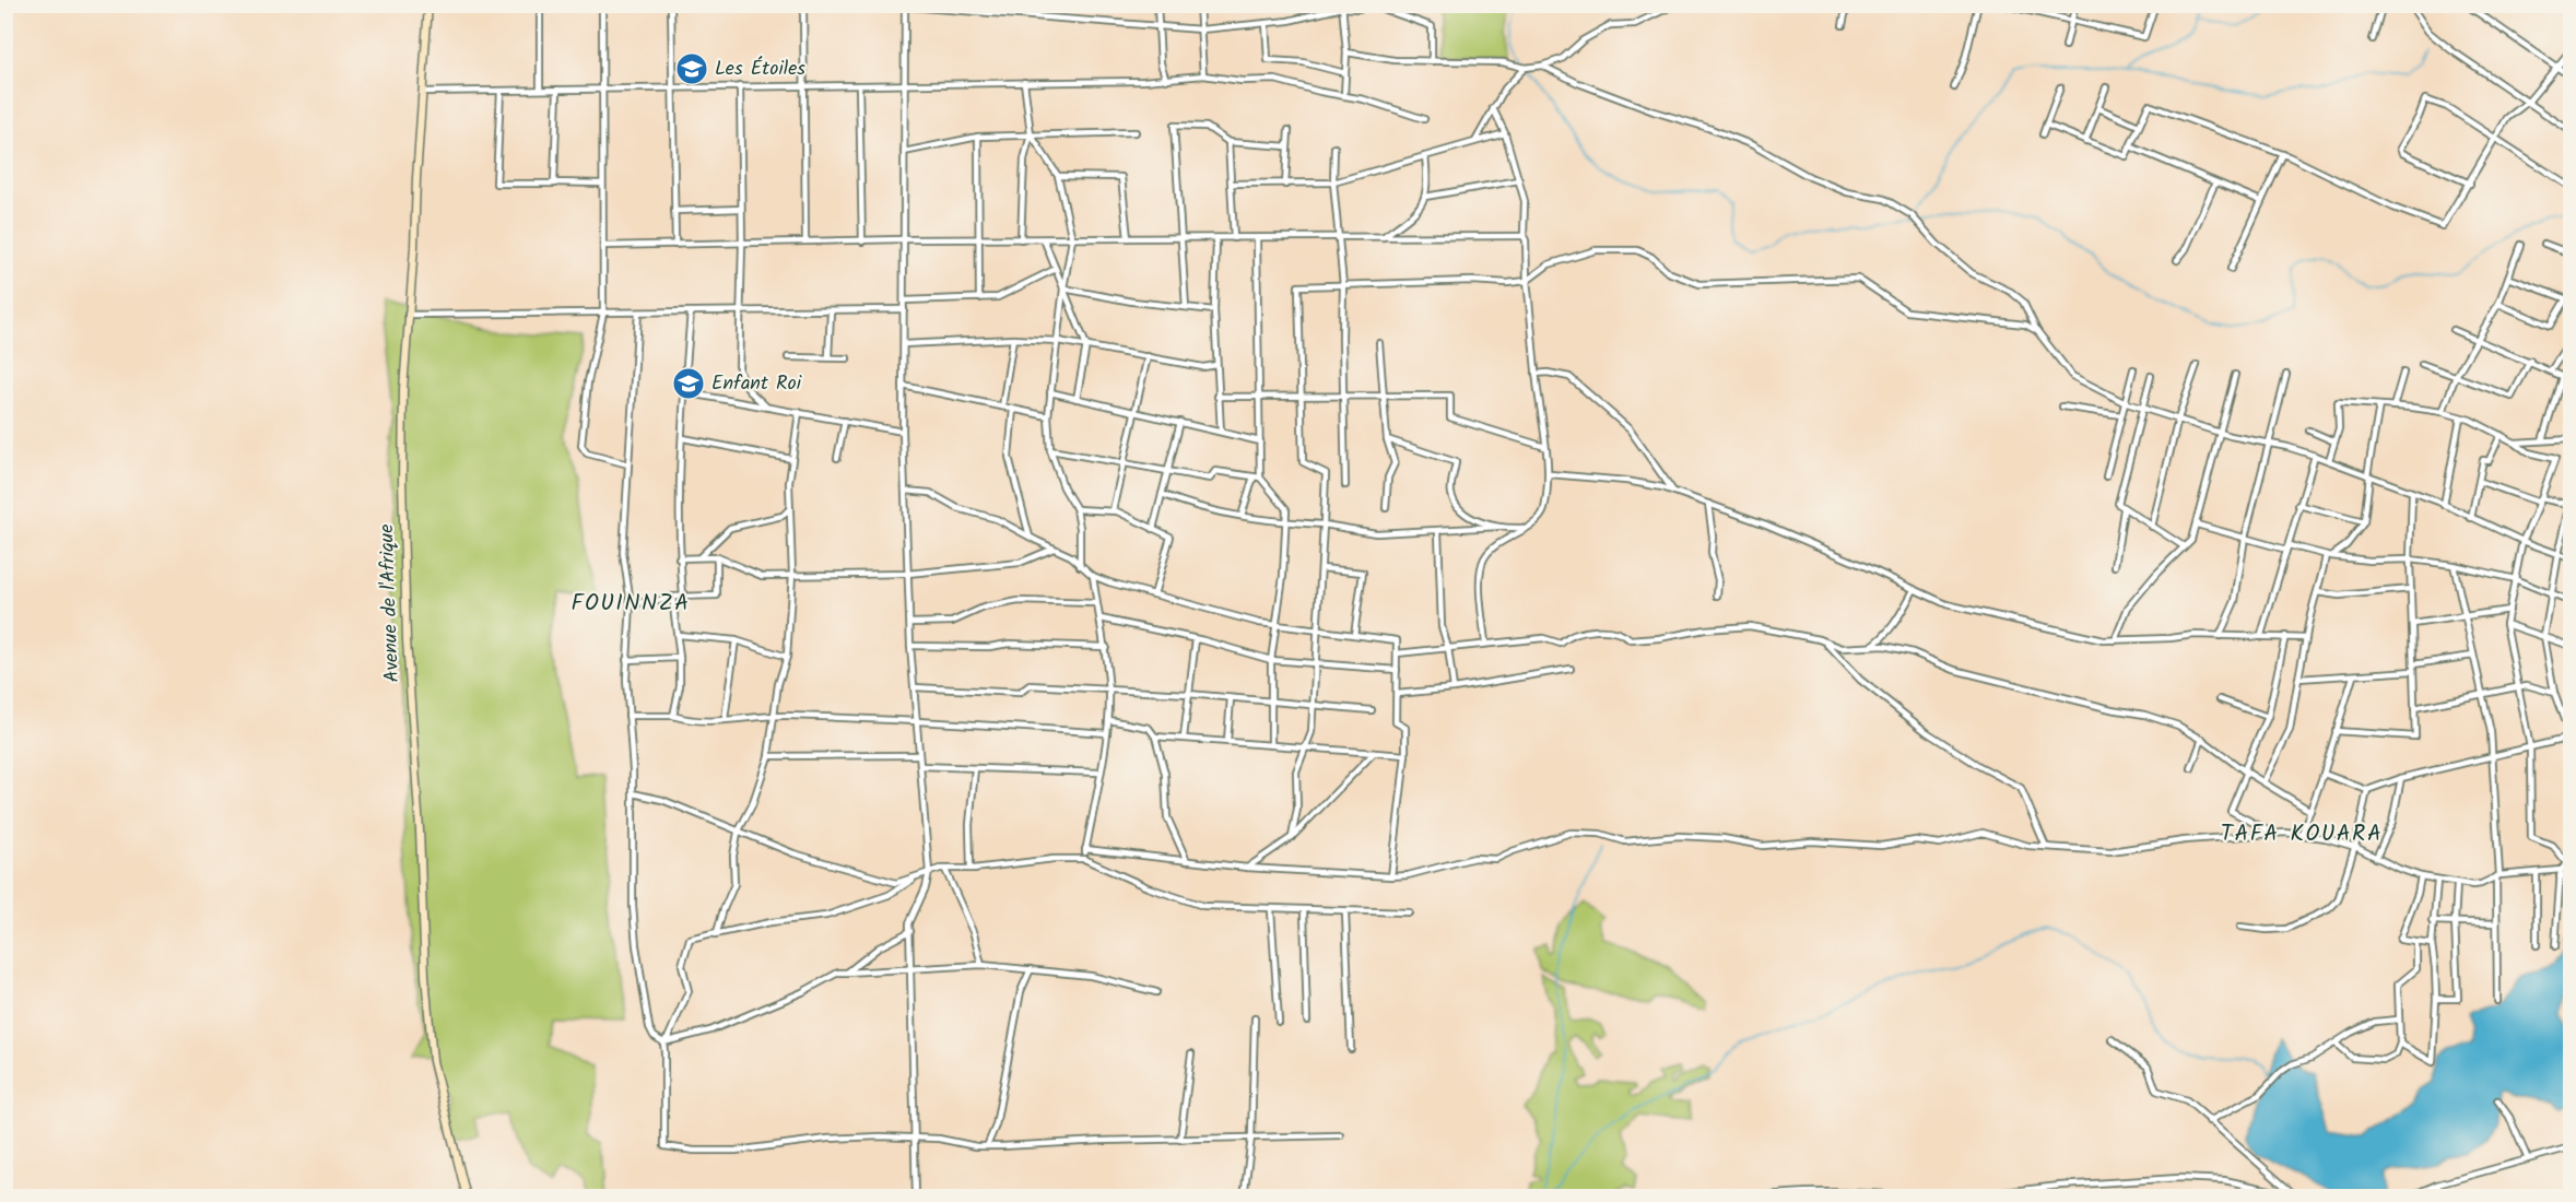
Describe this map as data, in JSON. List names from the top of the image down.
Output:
{
  "streets": {
    "main road": ["Avenue de l'Afrique"]
  },
  "districts": ["FOUINNZA", "TAFA KOUARA"],
  "places": {
    "school or university": ["Les Étoiles", "Enfant Roi"]
  }
}
